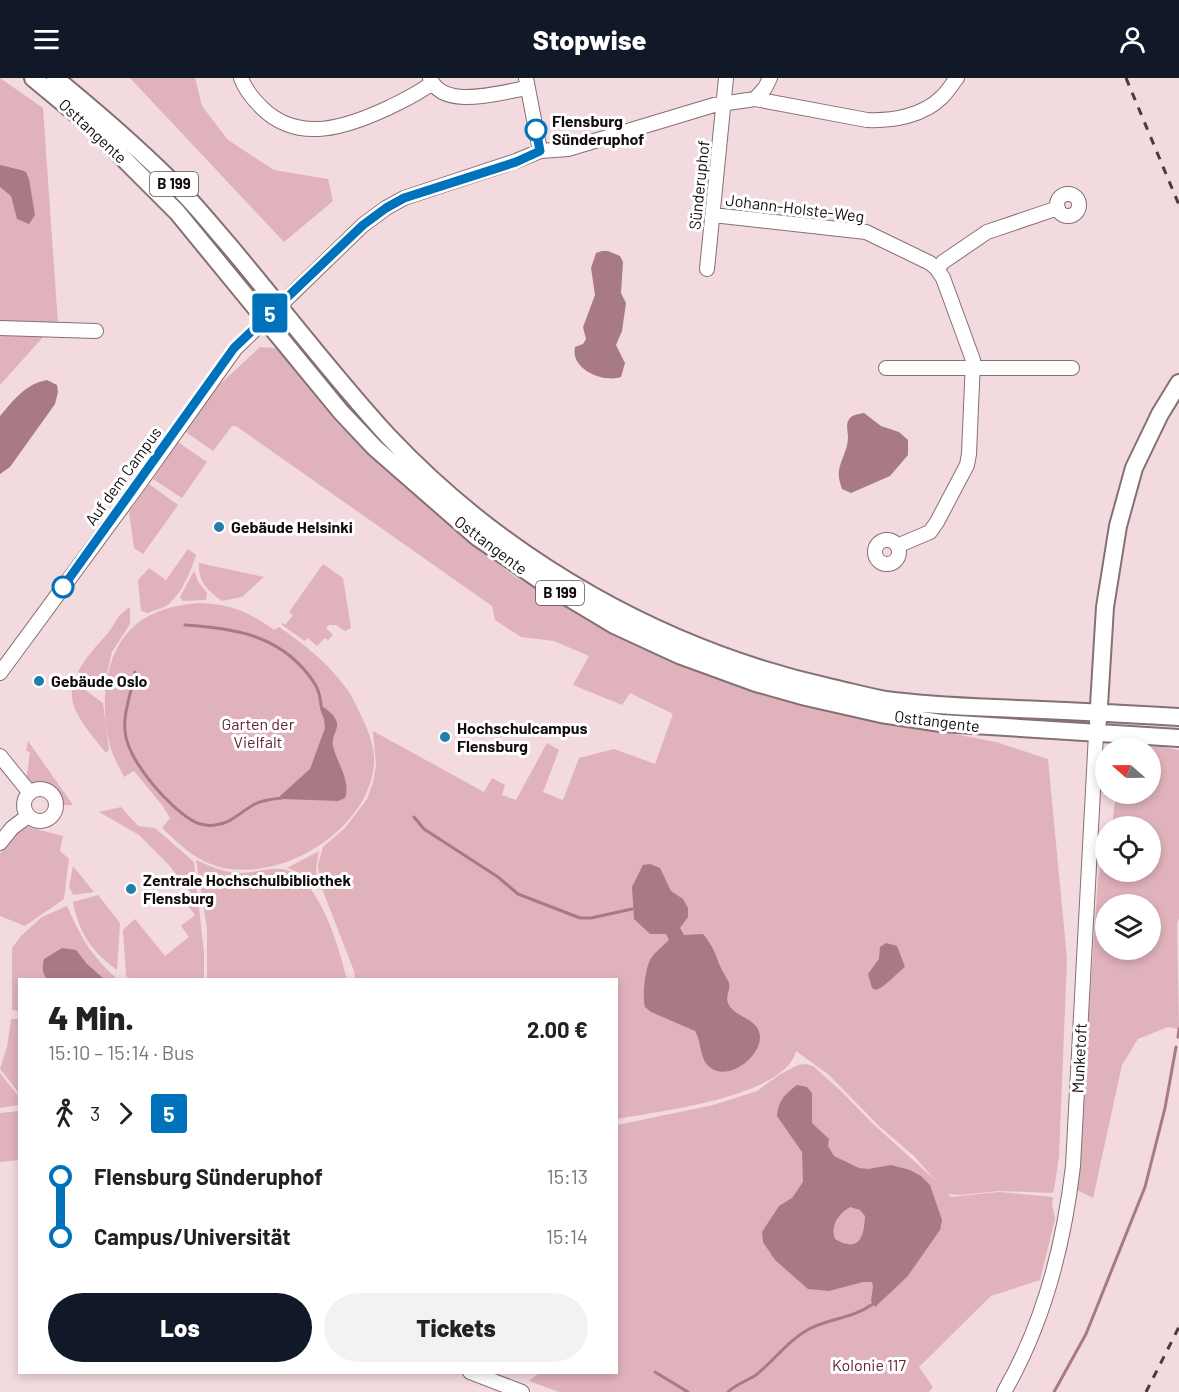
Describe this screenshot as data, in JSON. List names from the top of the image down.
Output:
{
  "streets": {
    "main road": ["Osttangente", "B 199", "Munketoft"],
    "street": ["Sünderuphof", "Johann-Holste-Weg", "Auf dem Campus"]
  },
  "crossings": [
    ["Osttangente", "Auf dem Campus"],
    ["Osttangente", "Munketoft"],
    ["Sünderuphof", "Johann-Holste-Weg"],
    ["Sünderuphof", "Auf dem Campus"]
  ],
  "parks": ["Garten der Vielfalt", "Kolonie 117"],
  "places": [
    "Flensburg Sünderuphof",
    "Gebäude Helsinki",
    "Gebäude Oslo",
    "Hochschulcampus Flensburg",
    "Zentrale Hochschulbibliothek Flensburg"
  ],
  "lines": ["bus line 5"],
  "north": "left",
  "page": {
    "header": "Stopwise",
    "on_map": "5",
    "heading": ["4 Min.", "15:10 – 15:14 · Bus", "2.00 €"],
    "legs": ["3", "5"],
    "list": [
      {
        "name": "Flensburg Sünderuphof",
        "value": "15:13"
      },
      {
        "name": "Campus/Universität",
        "value": "15:14"
      }
    ],
    "buttons": ["Los", "Tickets"]
  }
}
